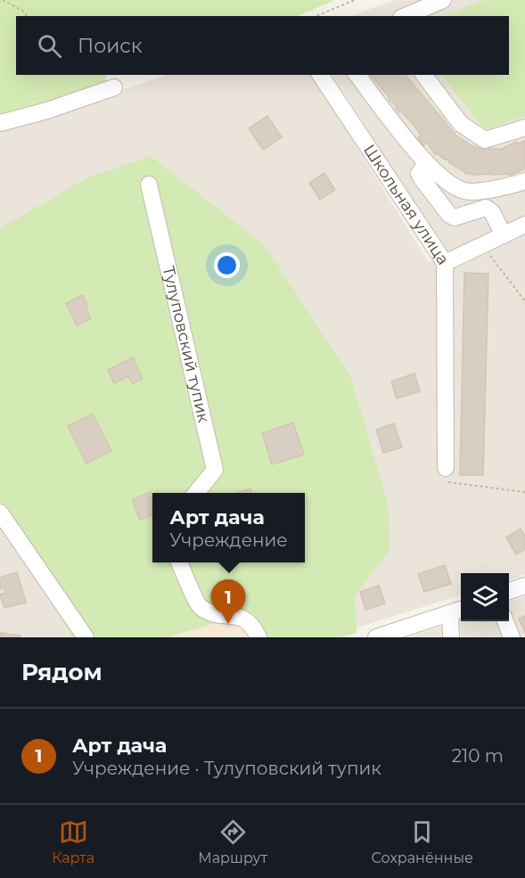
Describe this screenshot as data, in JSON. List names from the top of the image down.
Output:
{
  "streets": {
    "street": ["Школьная улица", "Тулуповский тупик"]
  },
  "page": {
    "search": "Поиск",
    "popup": ["Арт дача", "Учреждение"],
    "pins": "1",
    "heading": "Рядом",
    "list": [
      {
        "mark": "1",
        "name": "Арт дача",
        "note": "Учреждение · Тулуповский тупик",
        "value": "210 m"
      }
    ],
    "nav": ["Карта", "Маршрут", "Сохранённые"]
  }
}
